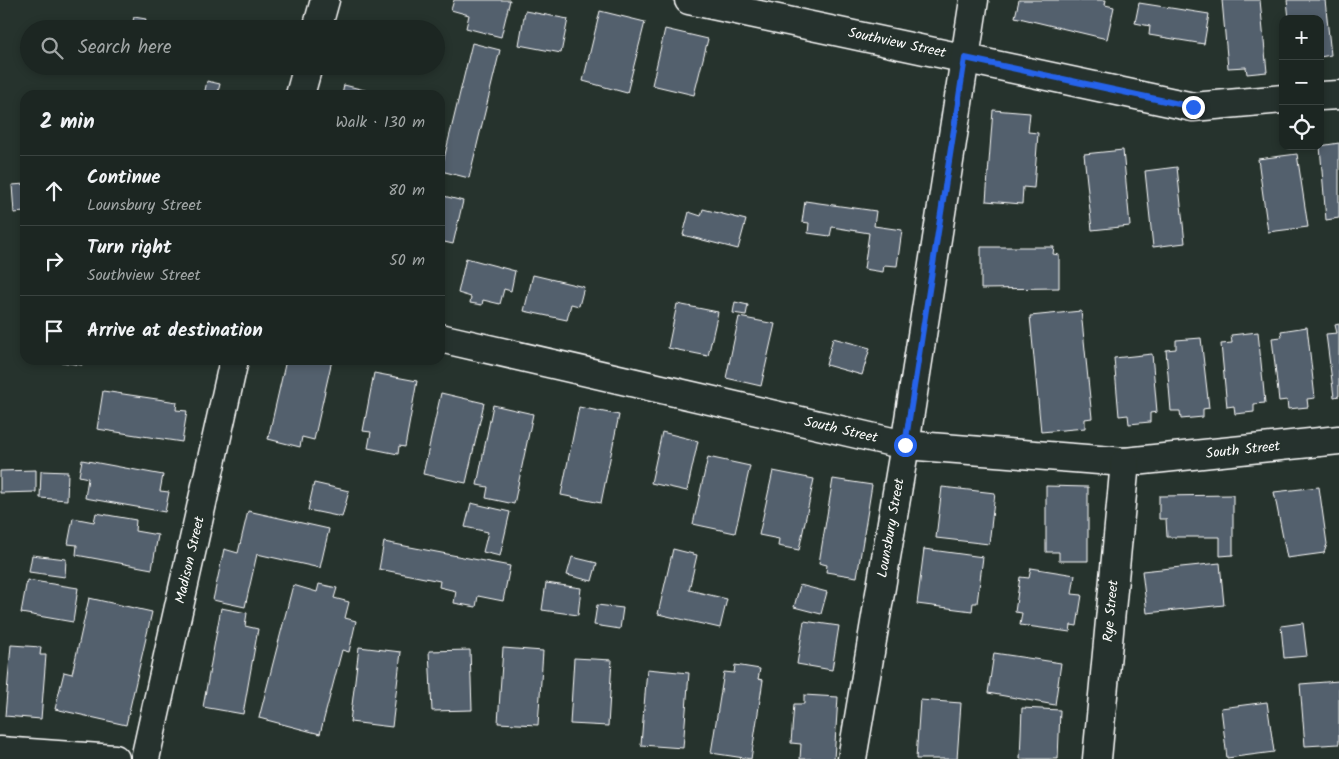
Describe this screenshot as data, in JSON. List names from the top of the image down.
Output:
{
  "streets": {
    "street": [
      "Southview Street",
      "South Street",
      "Lounsbury Street",
      "Madison Street",
      "Rye Street"
    ]
  },
  "crossings": [
    ["Southview Street", "Lounsbury Street"],
    ["South Street", "Lounsbury Street"],
    ["South Street", "Rye Street"]
  ],
  "page": {
    "map_buttons": ["+", "−"],
    "search": "Search here",
    "heading": ["2 min", "Walk · 130 m"],
    "list": [
      ["Continue", "Lounsbury Street", "80 m"],
      ["Turn right", "Southview Street", "50 m"],
      "Arrive at destination"
    ]
  }
}
